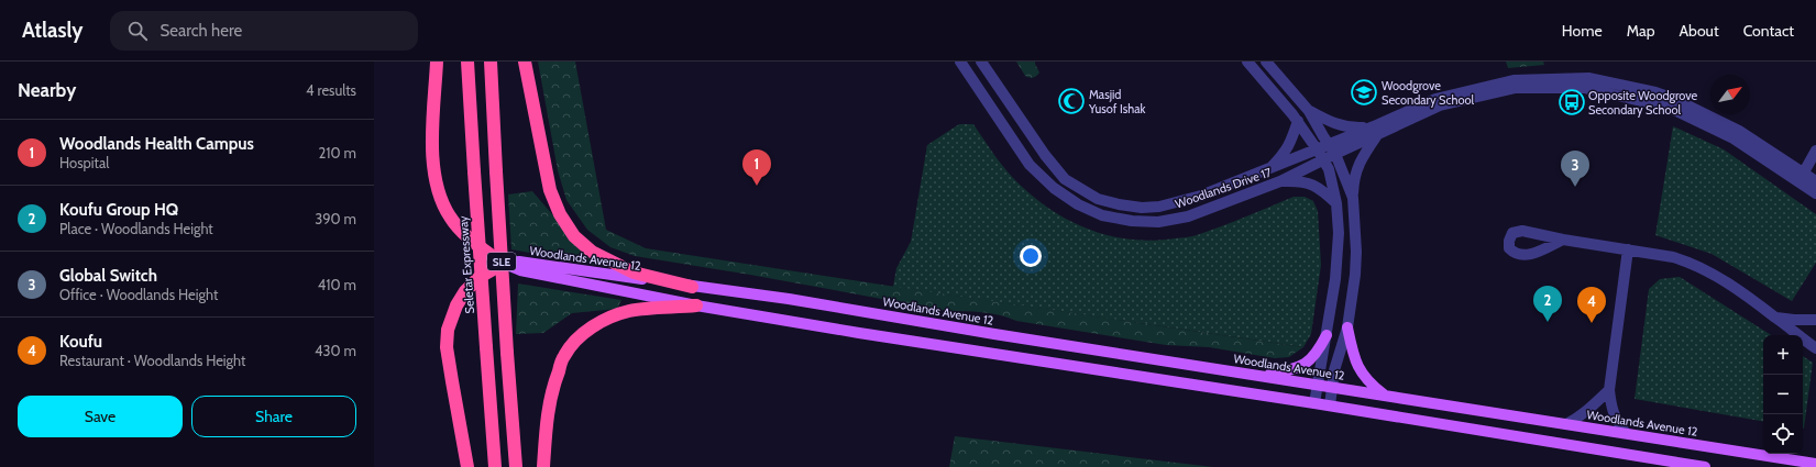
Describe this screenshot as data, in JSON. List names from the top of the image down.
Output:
{
  "streets": {
    "highway": ["SLE", "Seletar Expressway"],
    "main road": ["Woodlands Avenue 12"],
    "street": ["Woodlands Drive 17"]
  },
  "places": {
    "school or university": ["Woodgrove Secondary School"],
    "mosque": ["Masjid Yusof Ishak"],
    "bus stop": ["Opposite Woodgrove Secondary School"]
  },
  "north": "top right",
  "page": {
    "header": "Atlasly",
    "search": "Search here",
    "nav": [
      "Home",
      "Map",
      "About",
      "Contact"
    ],
    "heading": ["Nearby", "4 results"],
    "list": [
      {
        "mark": "1",
        "name": "Woodlands Health Campus",
        "note": "Hospital",
        "value": "210 m"
      },
      {
        "mark": "2",
        "name": "Koufu Group HQ",
        "note": "Place · Woodlands Height",
        "value": "390 m"
      },
      {
        "mark": "3",
        "name": "Global Switch",
        "note": "Office · Woodlands Height",
        "value": "410 m"
      },
      {
        "mark": "4",
        "name": "Koufu",
        "note": "Restaurant · Woodlands Height",
        "value": "430 m"
      }
    ],
    "pins": [
      "1",
      "3",
      "2",
      "4"
    ],
    "map_buttons": ["+", "−"],
    "buttons": ["Save", "Share"]
  }
}
